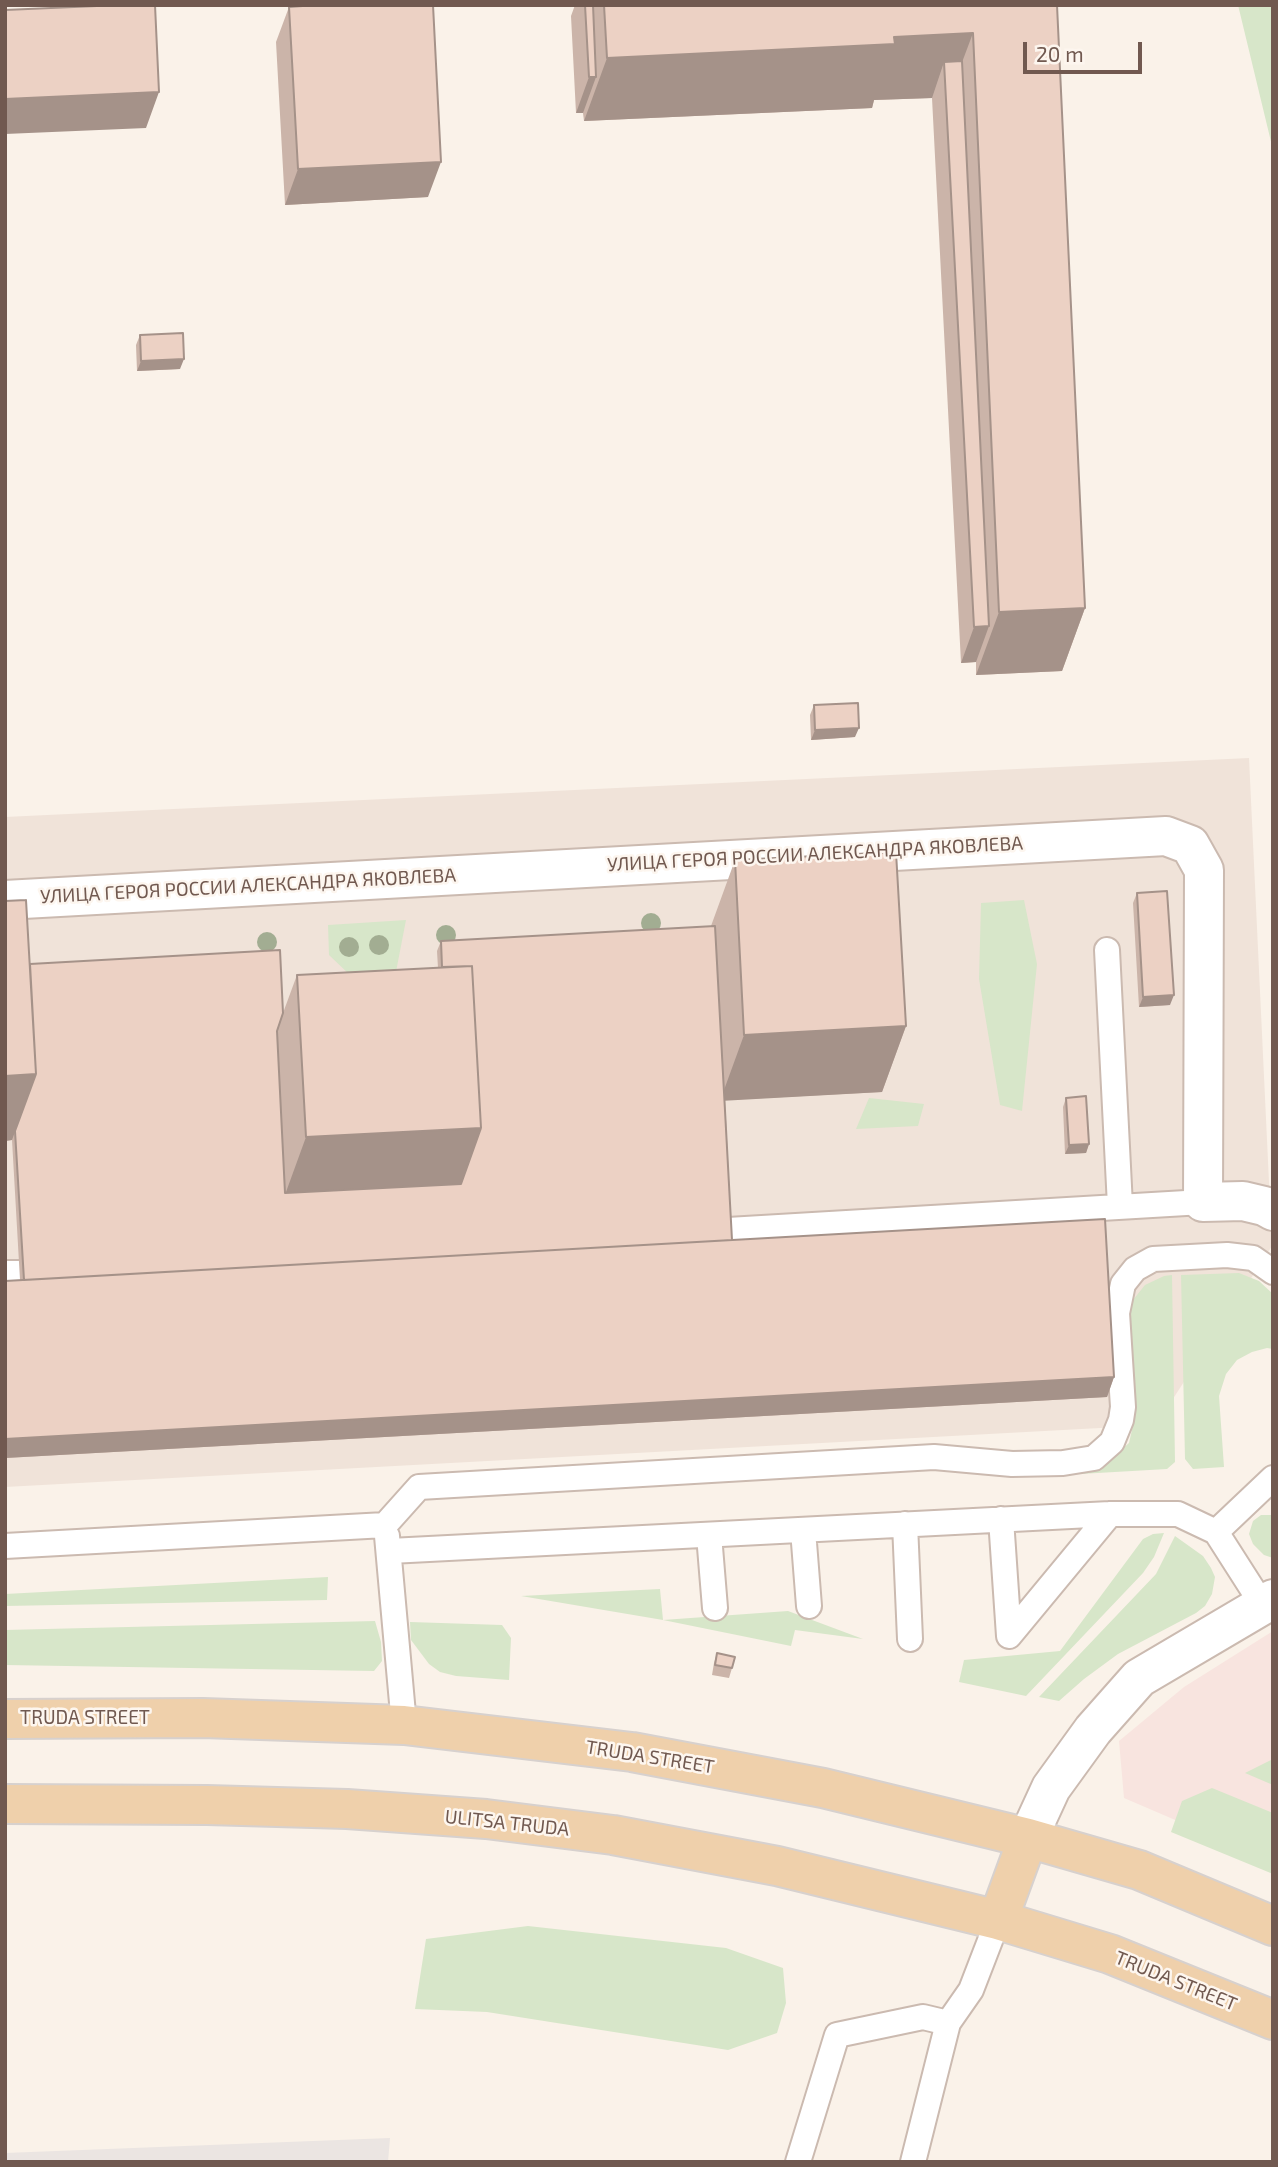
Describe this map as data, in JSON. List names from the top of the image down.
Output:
{
  "streets": {
    "main road": ["TRUDA STREET", "ULITSA TRUDA"],
    "street": ["УЛИЦА ГЕРОЯ РОССИИ АЛЕКСАНДРА ЯКОВЛЕВА"]
  },
  "crossings": [
    ["TRUDA STREET", "ULITSA TRUDA"]
  ],
  "scale_bar": "20 m"
}
